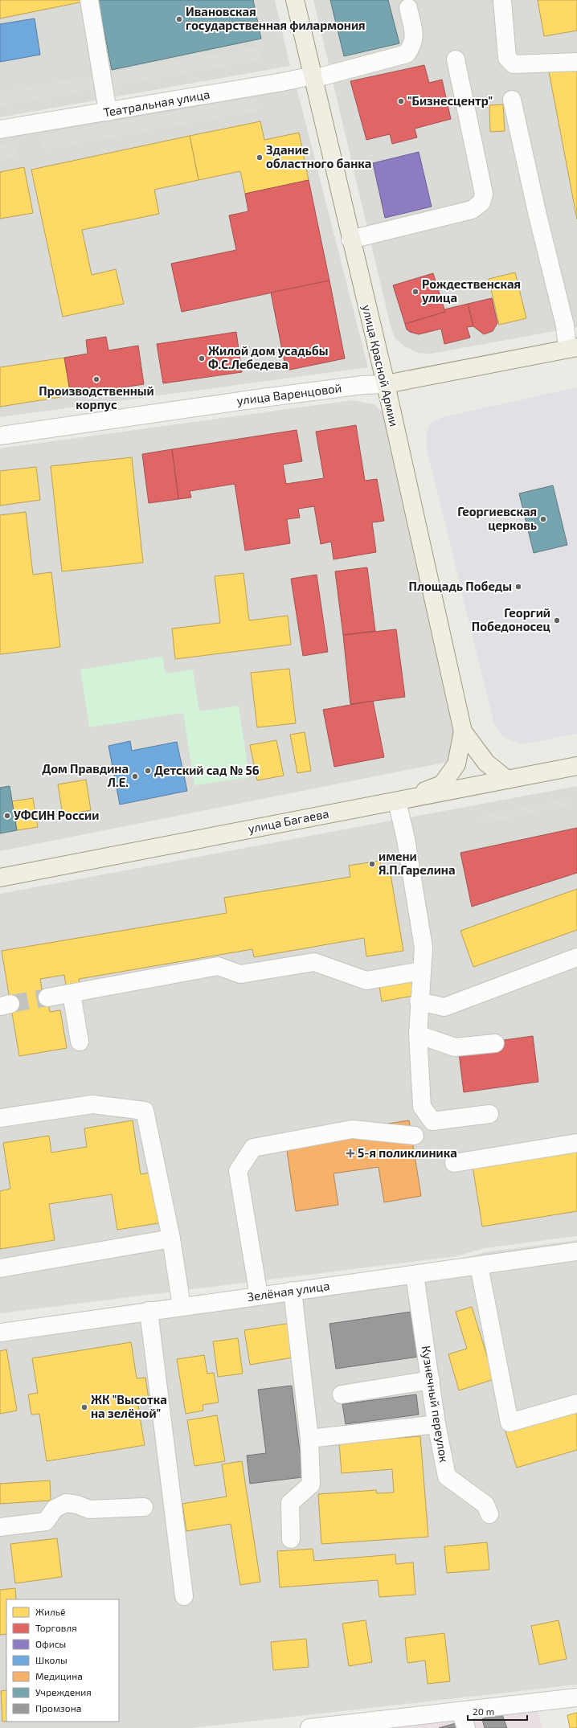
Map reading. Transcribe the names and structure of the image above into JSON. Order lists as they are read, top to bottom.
{
  "streets": {
    "main road": ["улица Красной Армии", "улица Варенцовой", "улица Багаева"],
    "street": ["Театральная улица", "Зелёная улица", "Кузнечный переулок"]
  },
  "crossings": [
    ["Театральная улица", "улица Красной Армии"],
    ["улица Красной Армии", "улица Варенцовой"],
    ["улица Красной Армии", "улица Багаева"],
    ["Зелёная улица", "Кузнечный переулок"]
  ],
  "places": {
    "other": [
      "Ивановская государственная филармония",
      "\"Бизнесцентр\"",
      "Здание областного банка",
      "Рождественская улица",
      "Жилой дом усадьбы Ф.С.Лебедева",
      "Производственный корпус",
      "Георгиевская церковь",
      "Площадь Победы",
      "Георгий Победоносец",
      "Детский сад № 56",
      "Дом Правдина Л.Е.",
      "УФСИН России",
      "имени Я.П.Гарелина",
      "ЖК \"Высотка на зелёной\""
    ],
    "health": ["5-я поликлиника"]
  },
  "legend": [
    "Жильё",
    "Торговля",
    "Офисы",
    "Школы",
    "Медицина",
    "Учреждения",
    "Промзона"
  ],
  "scale_bar": "20 m"
}
